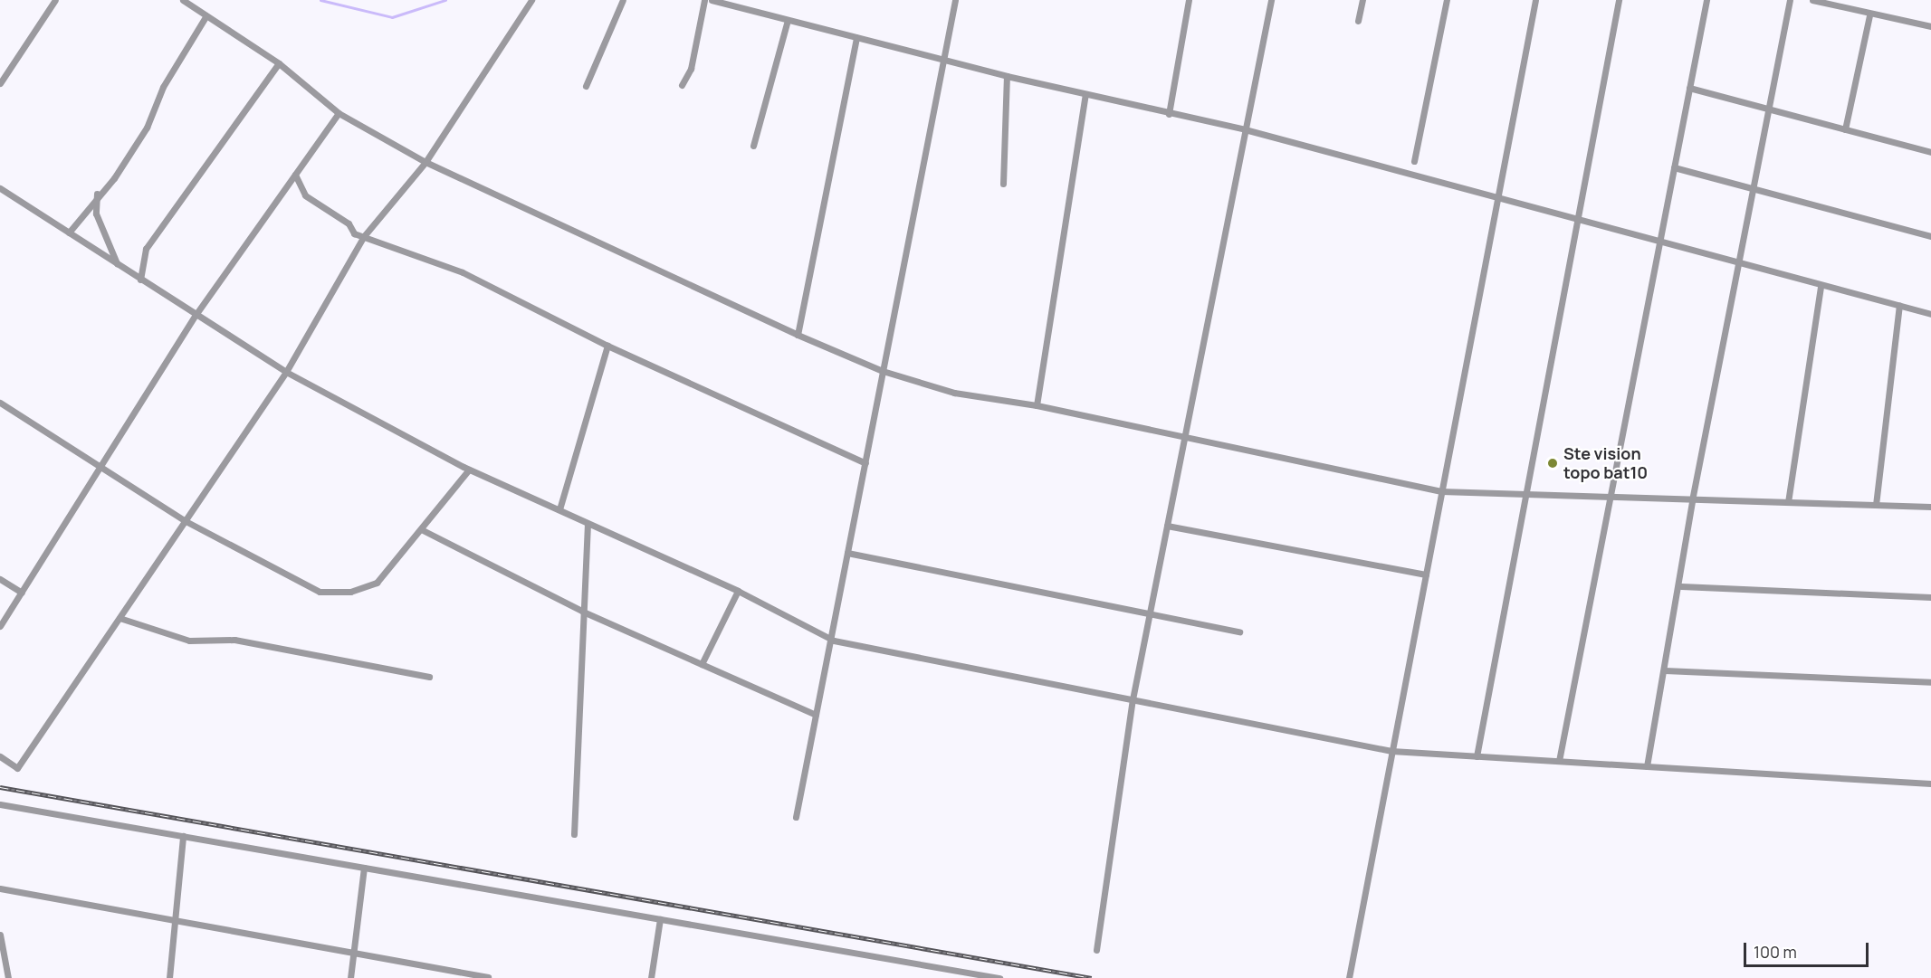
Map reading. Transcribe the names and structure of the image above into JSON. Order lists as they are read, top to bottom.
{
  "places": ["Ste vision topo bat10"],
  "scale_bar": "100 m"
}
